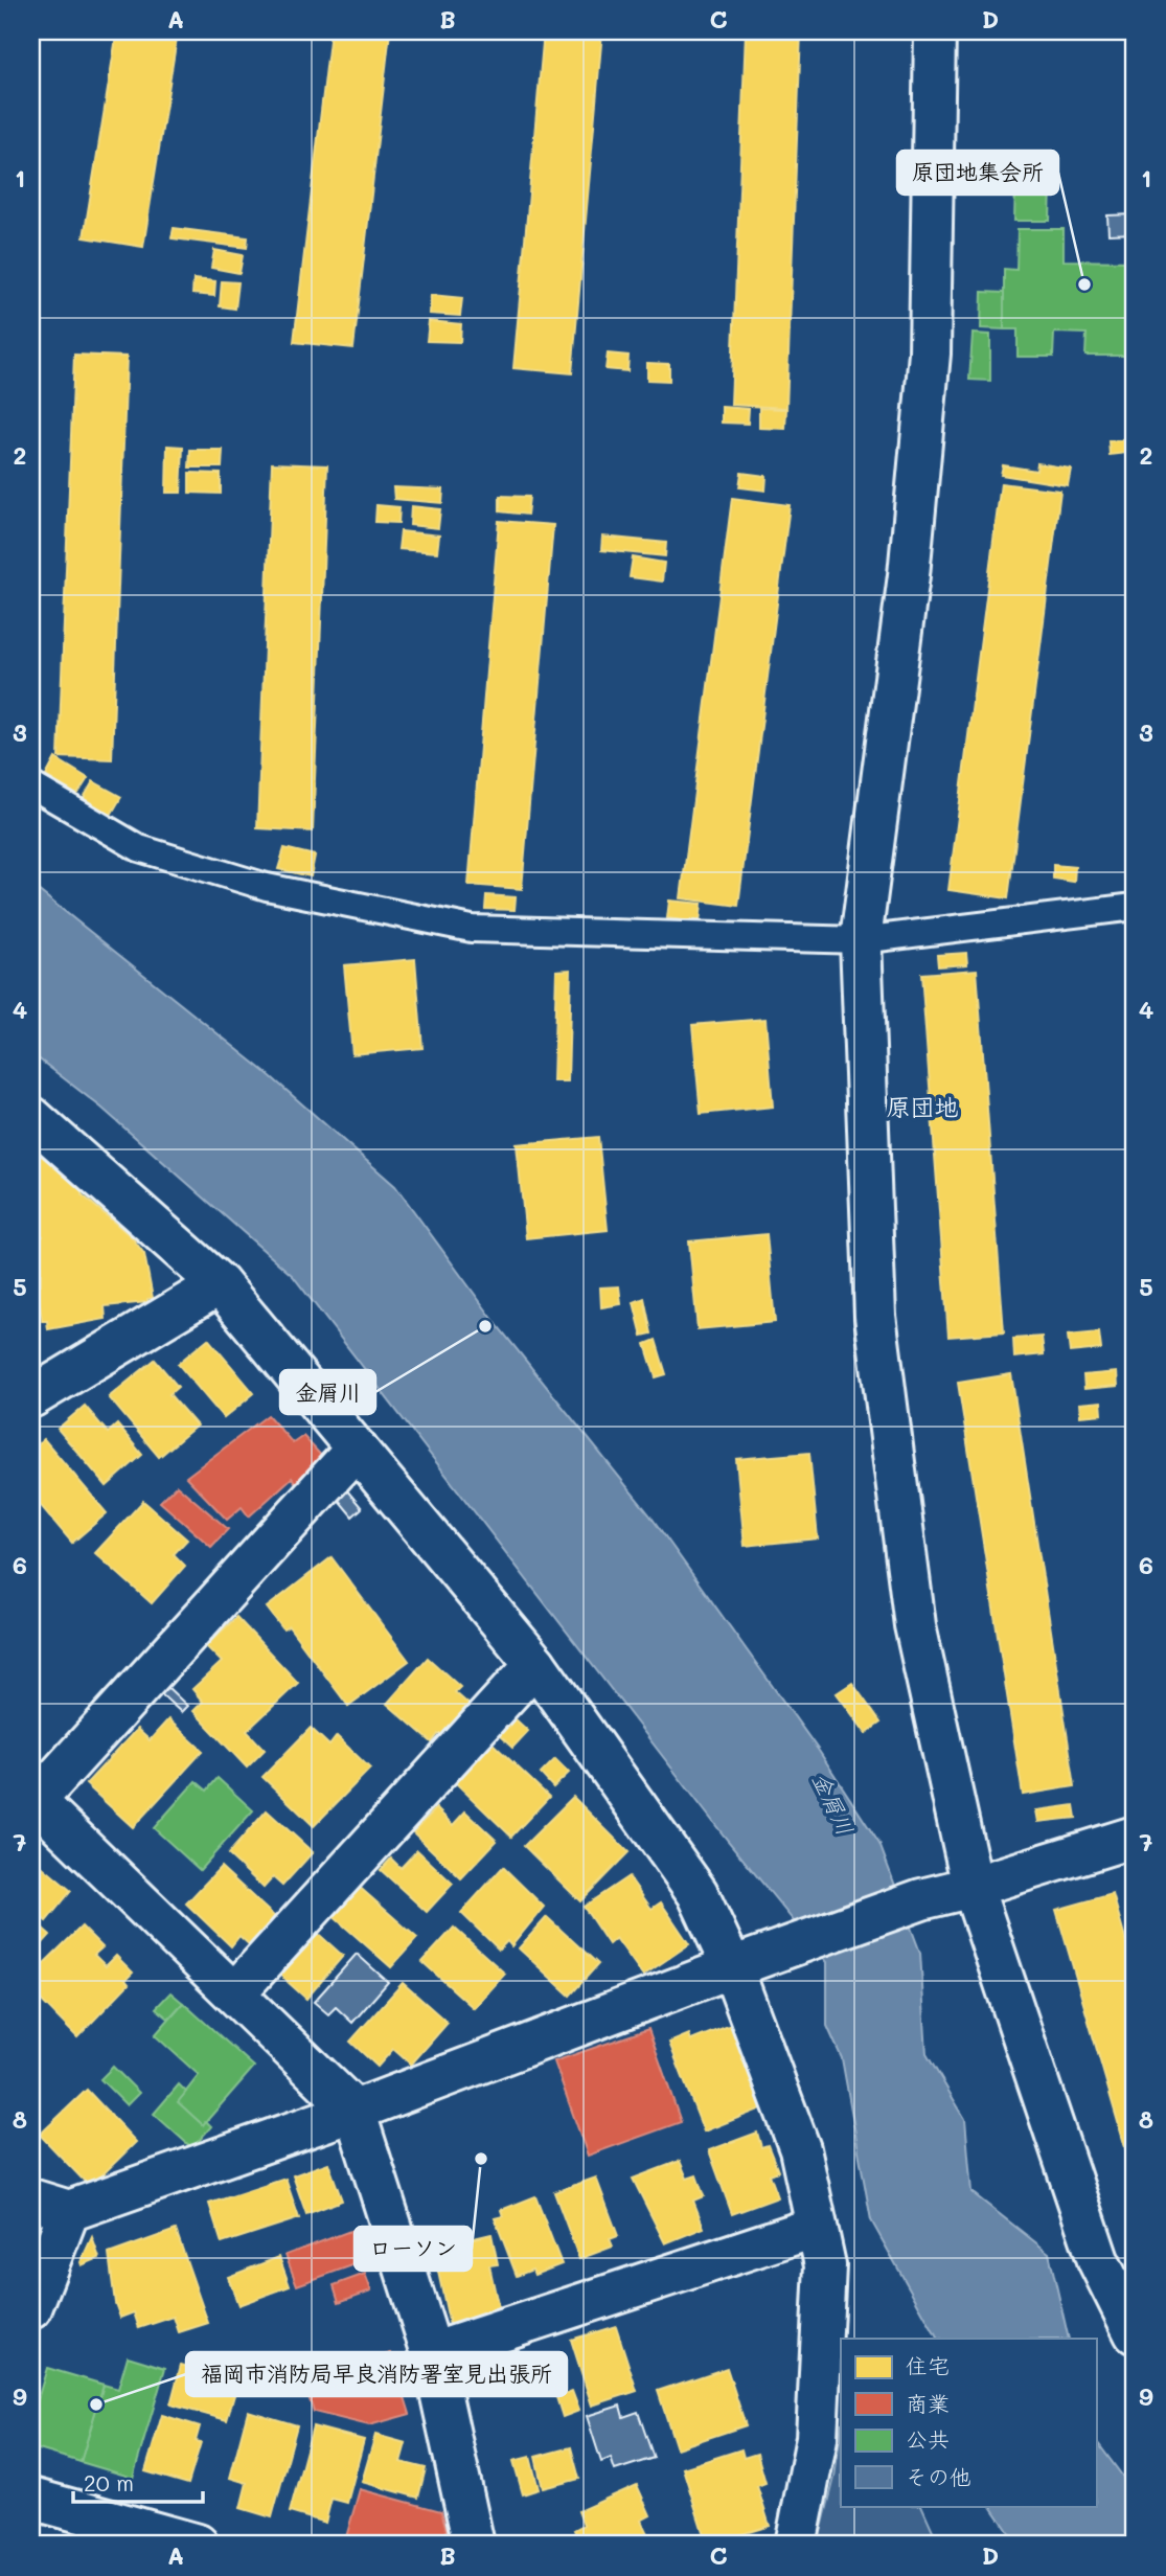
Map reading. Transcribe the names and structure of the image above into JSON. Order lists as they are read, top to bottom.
{
  "districts": ["原団地"],
  "water": ["金屑川"],
  "places": [
    "原団地集会所",
    "金屑川",
    "ローソン",
    "福岡市消防局早良消防署室見出張所"
  ],
  "legend": [
    "住宅",
    "商業",
    "公共",
    "その他"
  ],
  "scale_bar": "20 m",
  "grid": {
    "columns": [
      "A",
      "B",
      "C",
      "D"
    ],
    "rows": [
      "1",
      "2",
      "3",
      "4",
      "5",
      "6",
      "7",
      "8",
      "9"
    ]
  }
}
